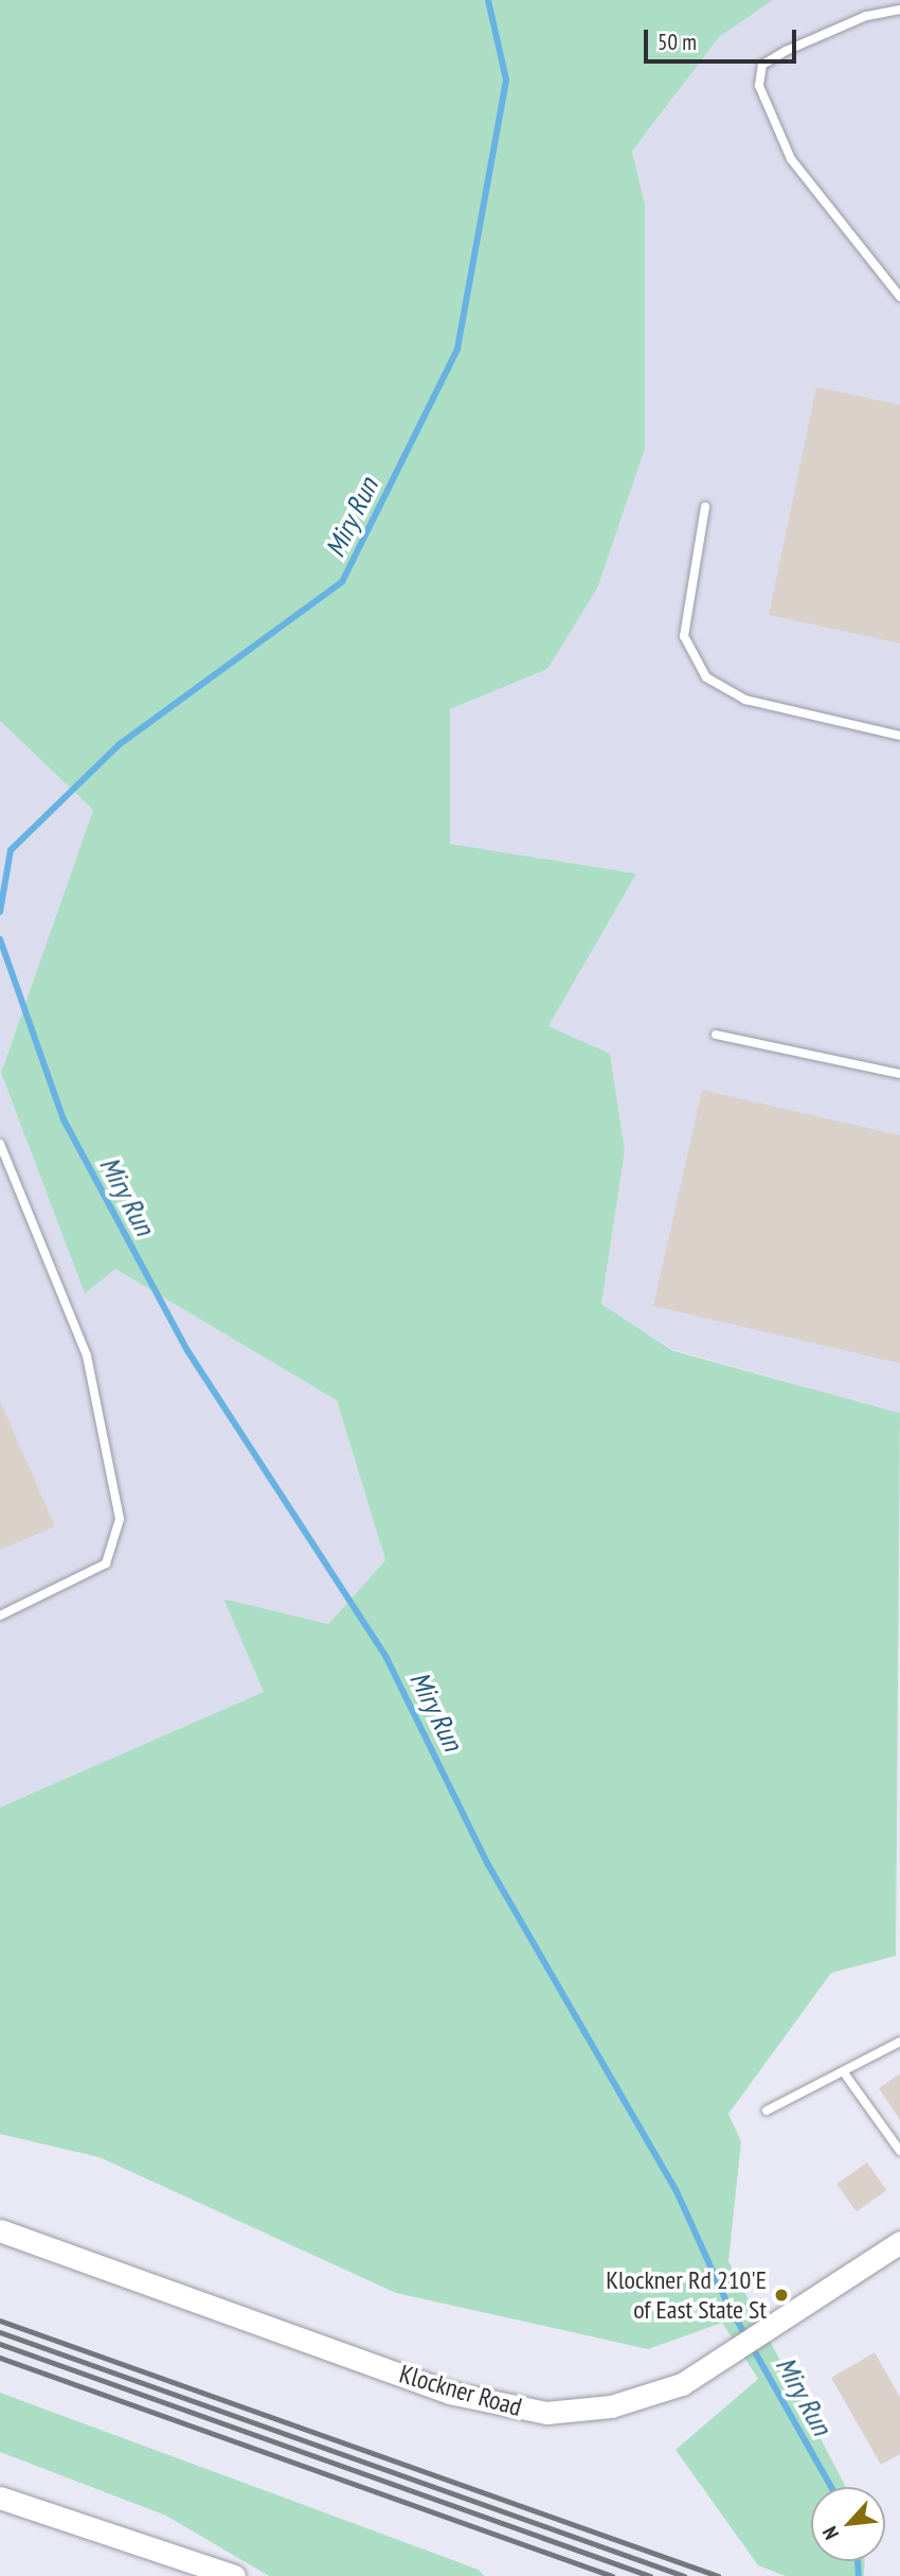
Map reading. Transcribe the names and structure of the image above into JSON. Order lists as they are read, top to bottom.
{
  "streets": {
    "main road": ["Klockner Road"]
  },
  "water": ["Miry Run"],
  "places": ["Klockner Rd 210'E of East State St"],
  "scale_bar": "50 m",
  "north": "bottom left"
}
